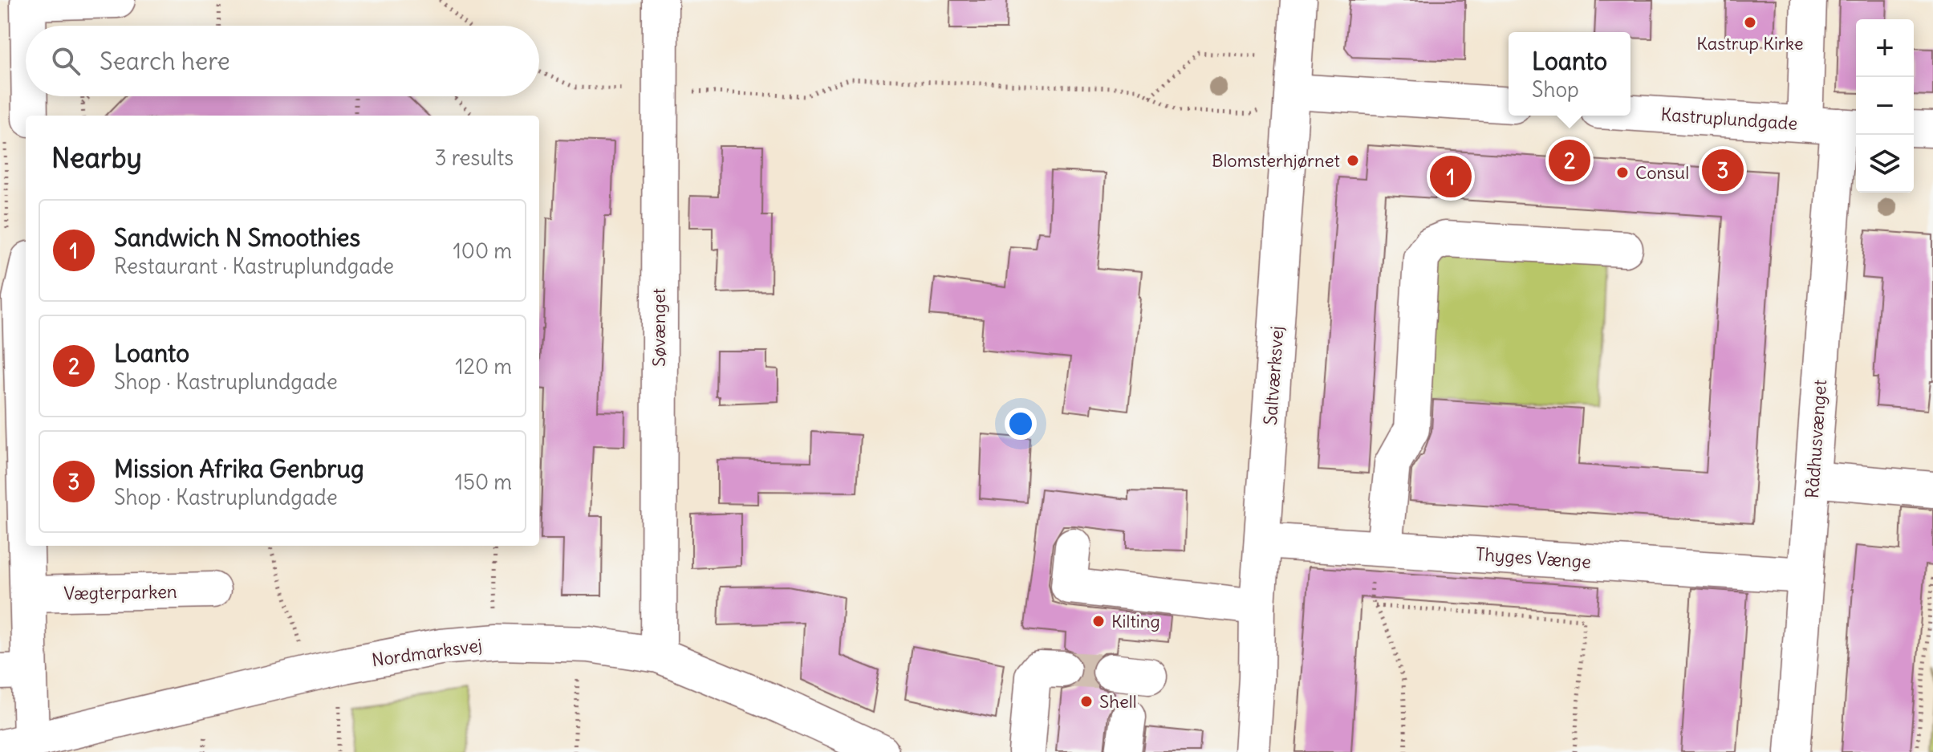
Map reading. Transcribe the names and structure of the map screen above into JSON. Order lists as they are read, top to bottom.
{
  "streets": {
    "street": [
      "Kastruplundgade",
      "Søvænget",
      "Saltværksvej",
      "Rådhusvænget",
      "Thyges Vænge",
      "Vægterparken",
      "Nordmarksvej"
    ]
  },
  "crossings": [
    ["Kastruplundgade", "Rådhusvænget"],
    ["Søvænget", "Nordmarksvej"],
    ["Saltværksvej", "Thyges Vænge"],
    ["Rådhusvænget", "Thyges Vænge"]
  ],
  "places": [
    "Kastrup Kirke",
    "Blomsterhjørnet",
    "Consul",
    "Kilting",
    "Shell"
  ],
  "page": {
    "map_buttons": ["+", "−"],
    "search": "Search here",
    "popup": ["Loanto", "Shop"],
    "heading": ["Nearby", "3 results"],
    "pins": ["2", "3", "1"],
    "list": [
      {
        "mark": "1",
        "name": "Sandwich N Smoothies",
        "note": "Restaurant · Kastruplundgade",
        "value": "100 m"
      },
      {
        "mark": "2",
        "name": "Loanto",
        "note": "Shop · Kastruplundgade",
        "value": "120 m"
      },
      {
        "mark": "3",
        "name": "Mission Afrika Genbrug",
        "note": "Shop · Kastruplundgade",
        "value": "150 m"
      }
    ]
  }
}
